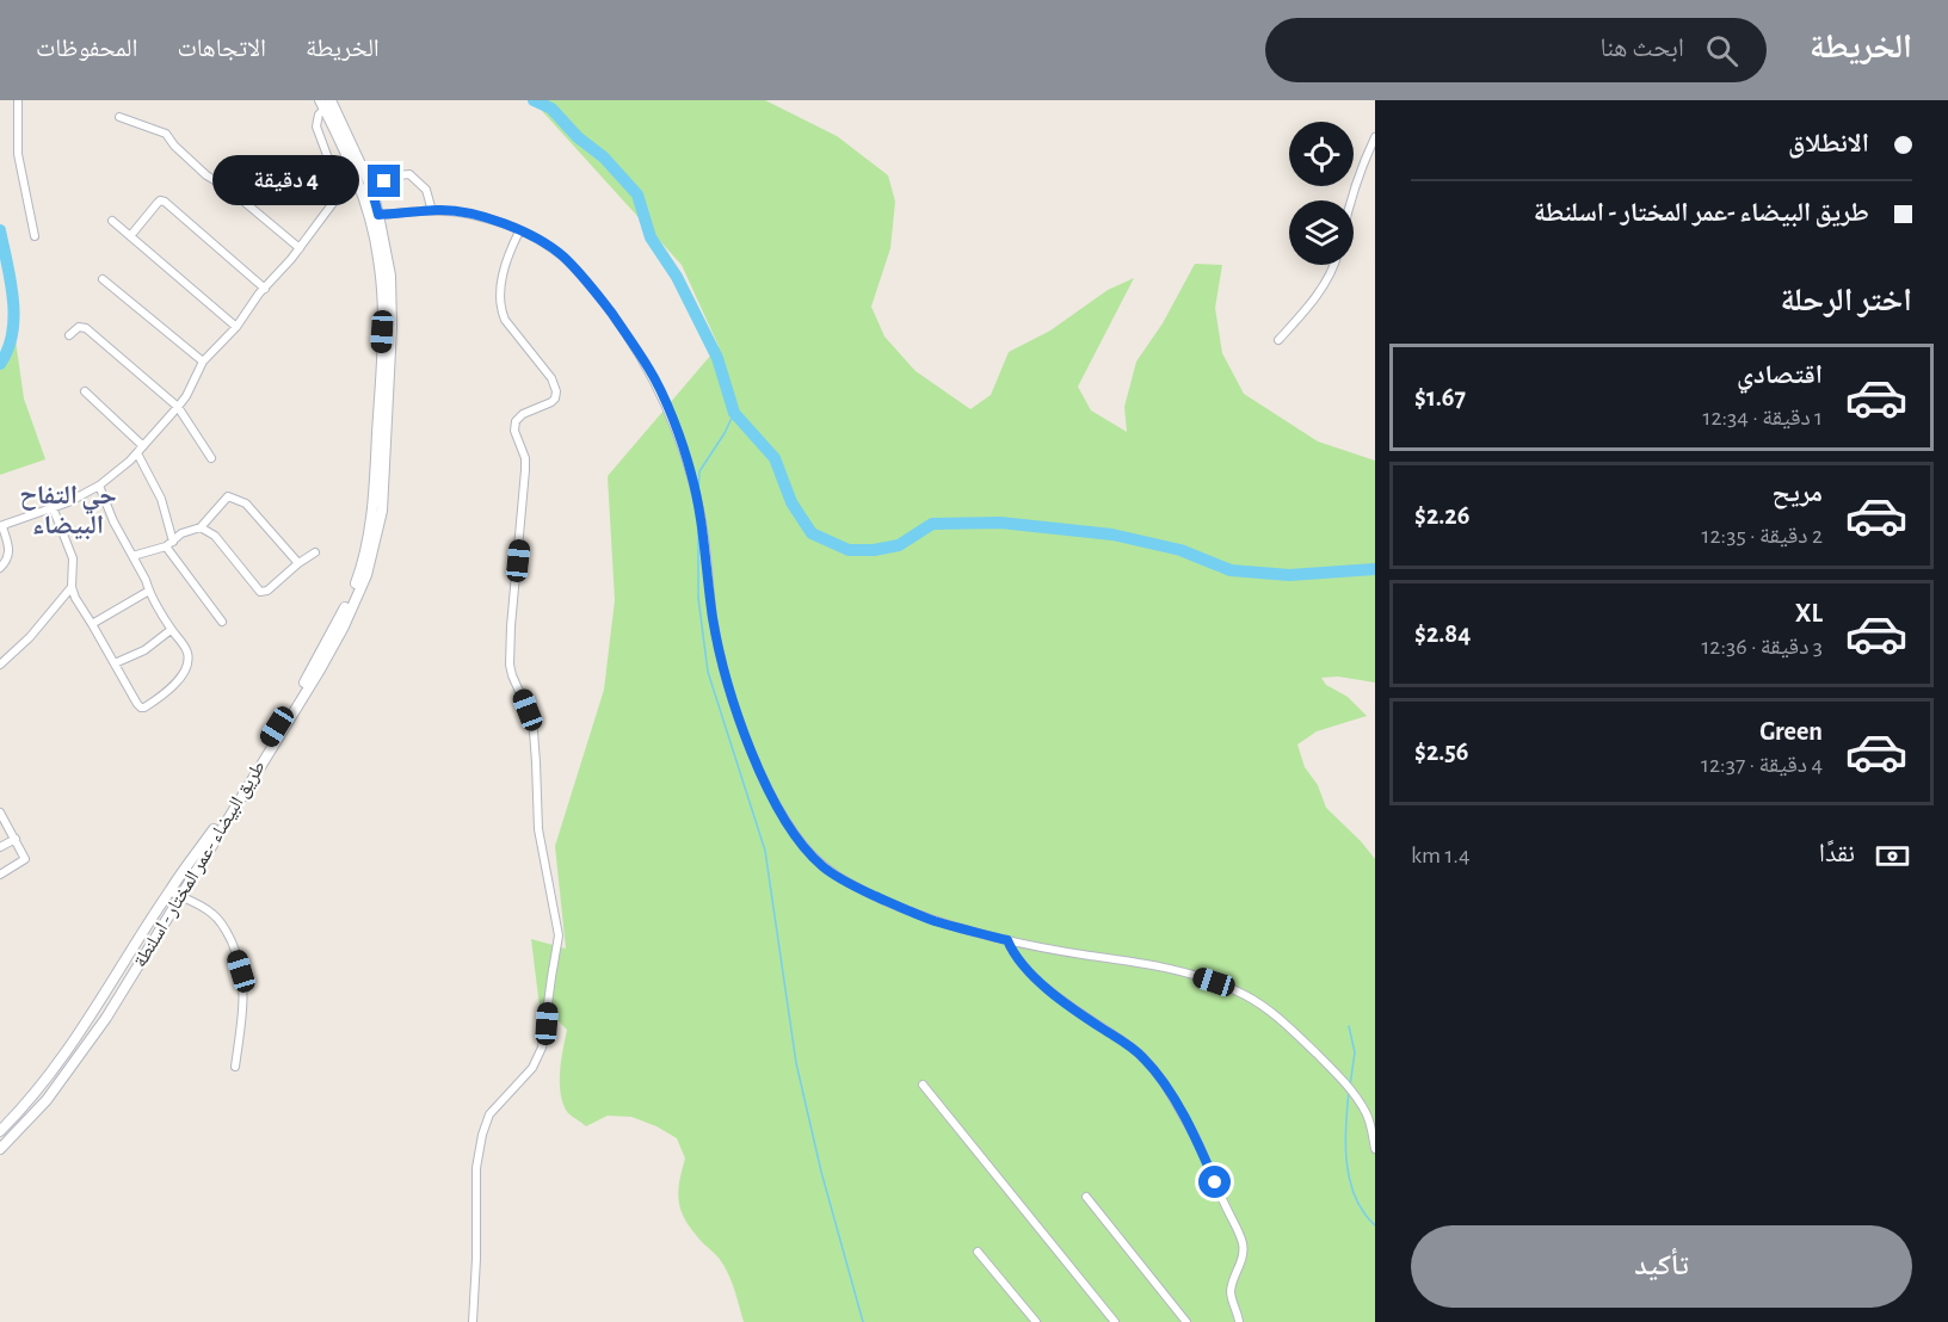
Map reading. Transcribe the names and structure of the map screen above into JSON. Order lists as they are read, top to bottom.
{
  "streets": {
    "main road": ["طريق البيضاء -عمر المختار - اسلنطة"]
  },
  "districts": ["حي التفاح البيضاء"],
  "page": {
    "header": "الخريطة",
    "search": "ابحث هنا",
    "nav": ["الخريطة", "الاتجاهات", "المحفوظات"],
    "banner": ["الانطلاق", "طريق البيضاء -عمر المختار - اسلنطة"],
    "bubble": "4 دقيقة",
    "heading": "اختر الرحلة",
    "list": [
      {
        "name": "اقتصادي",
        "note": "1 دقيقة · 12:34",
        "value": "$1.67"
      },
      {
        "name": "مريح",
        "note": "2 دقيقة · 12:35",
        "value": "$2.26"
      },
      {
        "name": "XL",
        "note": "3 دقيقة · 12:36",
        "value": "$2.84"
      },
      {
        "name": "Green",
        "note": "4 دقيقة · 12:37",
        "value": "$2.56"
      }
    ],
    "pay": ["نقدًا", "1.4 km"],
    "buttons": "تأكيد"
  }
}
